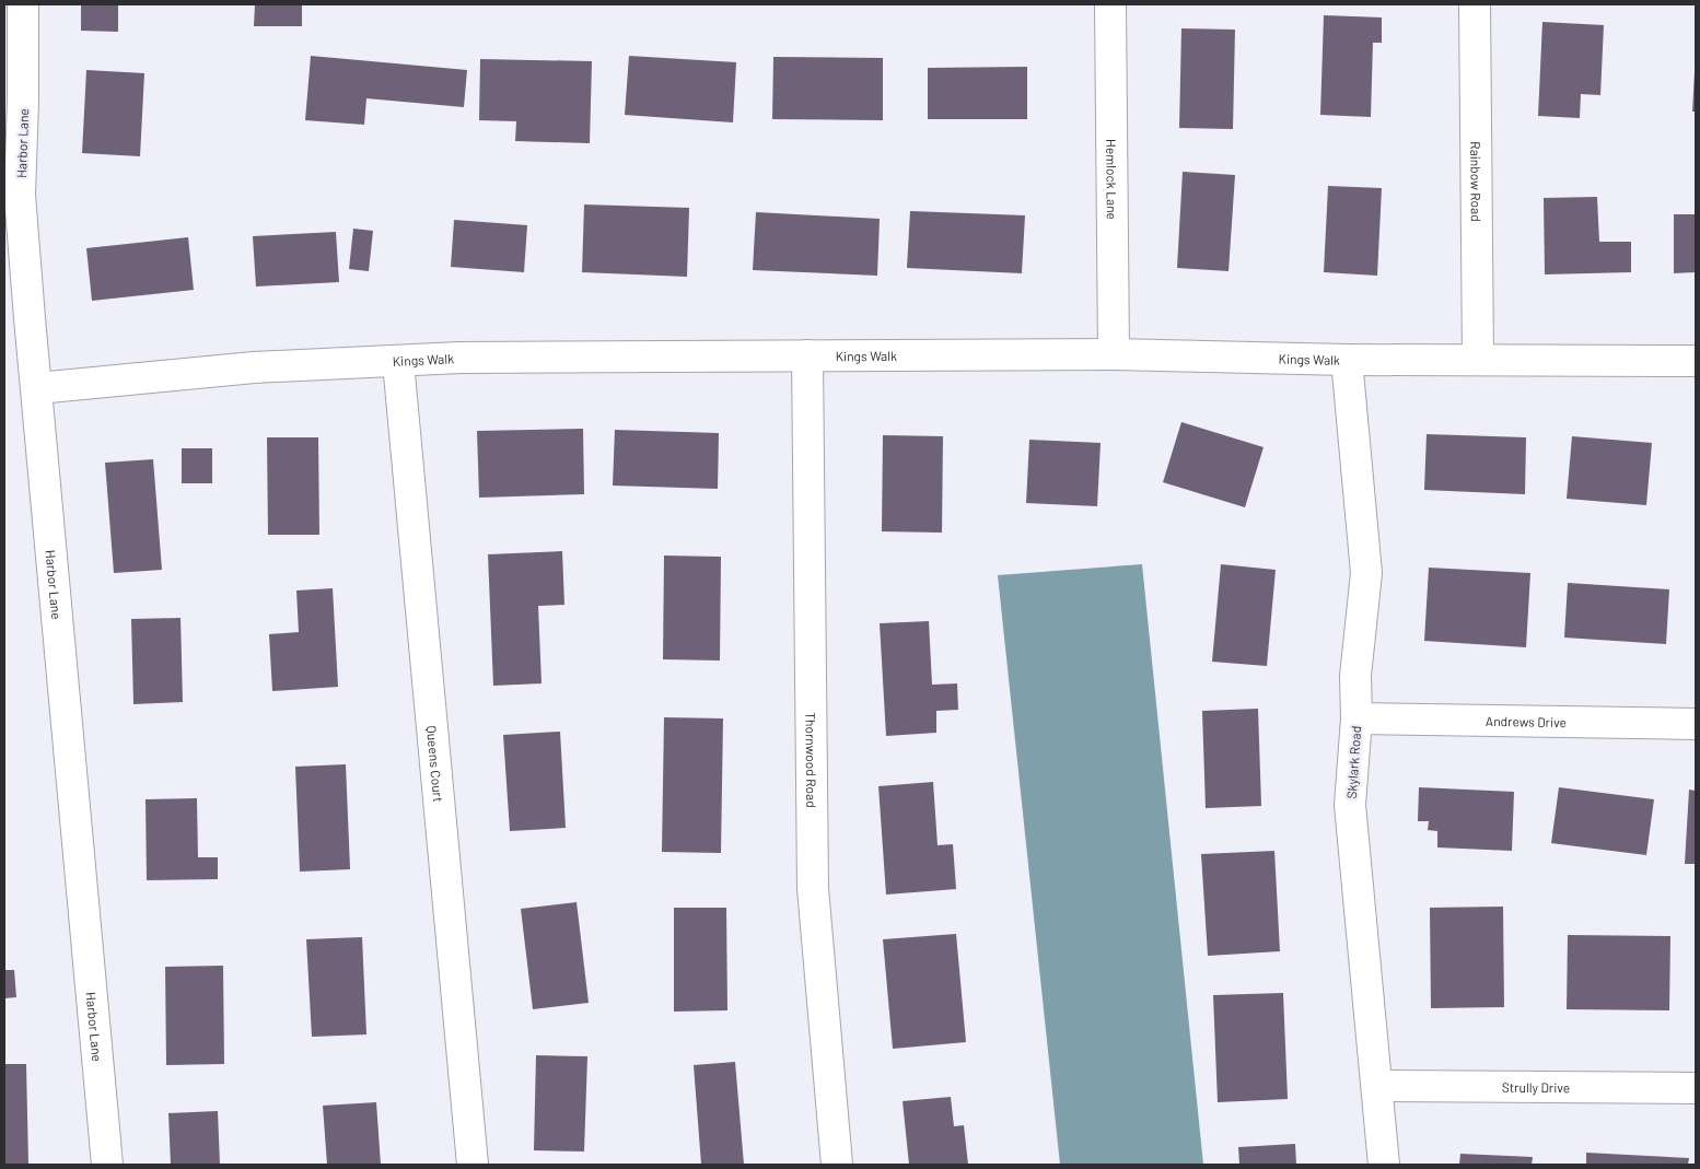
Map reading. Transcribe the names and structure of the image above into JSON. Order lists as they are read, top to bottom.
{
  "streets": {
    "street": [
      "Harbor Lane",
      "Hemlock Lane",
      "Rainbow Road",
      "Kings Walk",
      "Andrews Drive",
      "Thornwood Road",
      "Skylark Road",
      "Queens Court",
      "Strully Drive"
    ]
  },
  "crossings": [
    ["Harbor Lane", "Kings Walk"],
    ["Hemlock Lane", "Kings Walk"],
    ["Rainbow Road", "Kings Walk"],
    ["Kings Walk", "Thornwood Road"],
    ["Kings Walk", "Skylark Road"],
    ["Kings Walk", "Queens Court"],
    ["Andrews Drive", "Skylark Road"],
    ["Skylark Road", "Strully Drive"]
  ]
}
